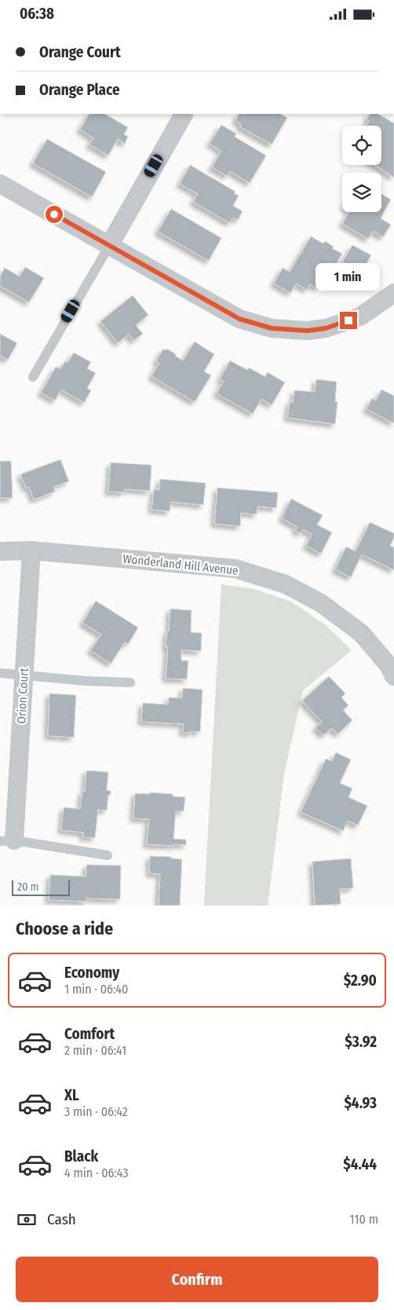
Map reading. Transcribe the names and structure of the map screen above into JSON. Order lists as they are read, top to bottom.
{
  "streets": {
    "street": ["Wonderland Hill Avenue", "Orion Court"]
  },
  "crossings": [
    ["Wonderland Hill Avenue", "Orion Court"]
  ],
  "scale_bar": "20 m",
  "page": {
    "status": "06:38",
    "banner": ["Orange Court", "Orange Place"],
    "bubble": "1 min",
    "scale": "20 m",
    "heading": "Choose a ride",
    "list": [
      {
        "name": "Economy",
        "note": "1 min · 06:40",
        "value": "$2.90"
      },
      {
        "name": "Comfort",
        "note": "2 min · 06:41",
        "value": "$3.92"
      },
      {
        "name": "XL",
        "note": "3 min · 06:42",
        "value": "$4.93"
      },
      {
        "name": "Black",
        "note": "4 min · 06:43",
        "value": "$4.44"
      }
    ],
    "pay": ["Cash", "110 m"],
    "buttons": "Confirm"
  }
}
